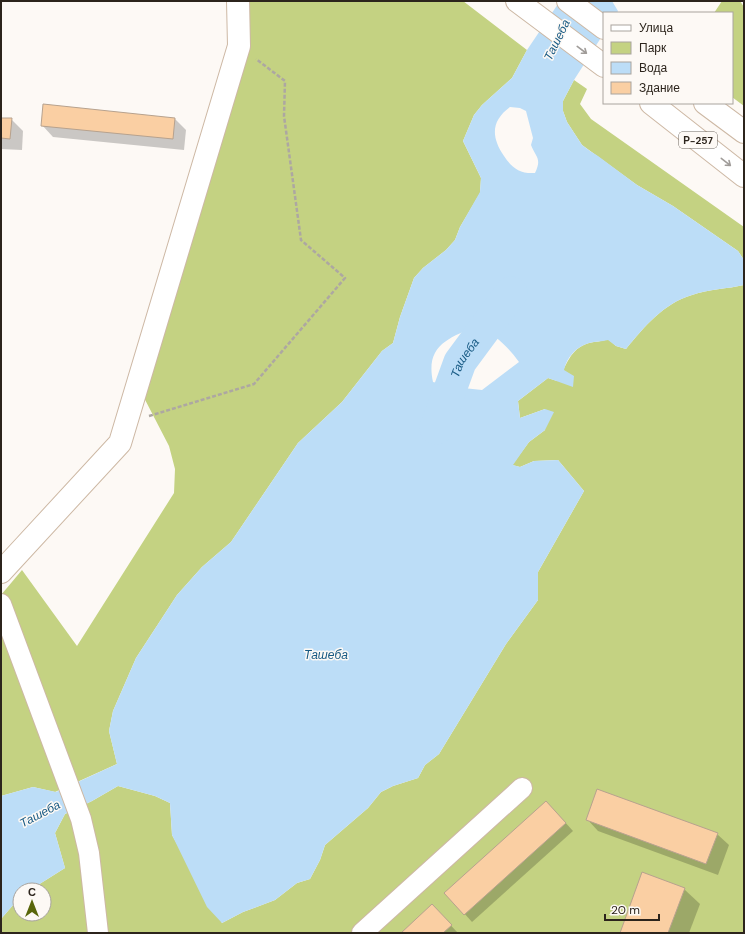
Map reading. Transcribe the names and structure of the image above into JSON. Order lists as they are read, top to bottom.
{
  "streets": {
    "main road": ["Р-257"]
  },
  "water": ["Ташеба"],
  "legend": [
    "Улица",
    "Парк",
    "Вода",
    "Здание"
  ],
  "scale_bar": "20 m",
  "north": "top"
}
